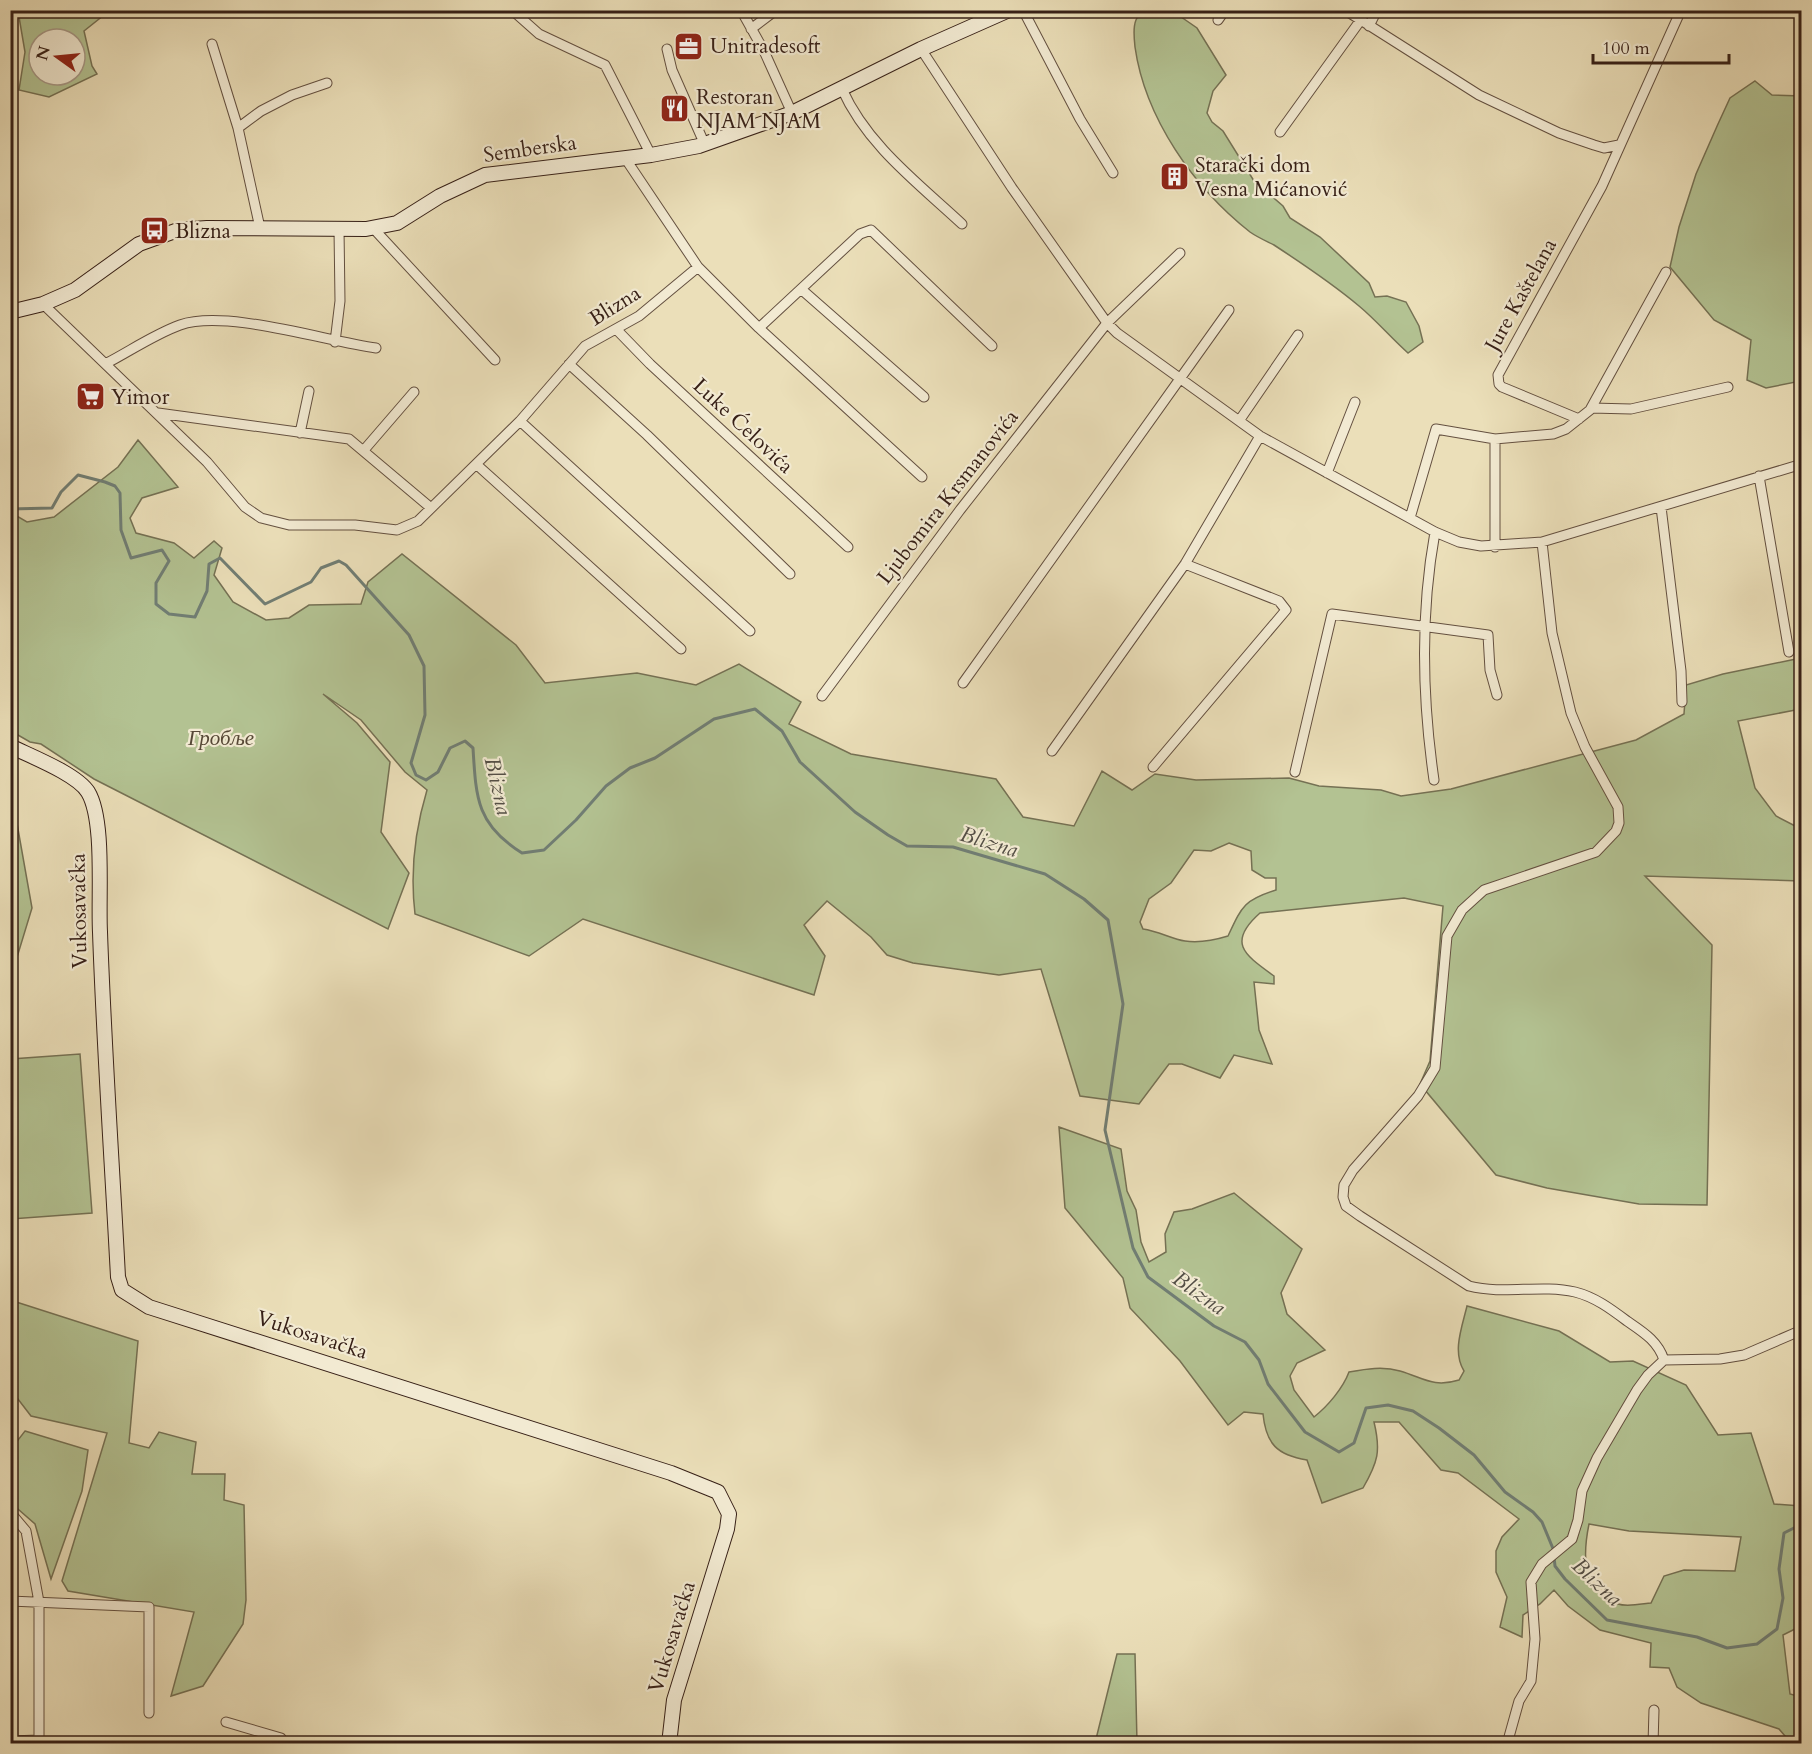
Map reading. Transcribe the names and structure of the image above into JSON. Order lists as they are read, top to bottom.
{
  "streets": {
    "street": [
      "Semberska",
      "Jure Kaštelana",
      "Blizna",
      "Luke Ćelovića",
      "Ljubomira Krsmanovića",
      "Vukosavačka"
    ]
  },
  "crossings": [
    ["Semberska", "Blizna"],
    ["Blizna", "Luke Ćelovića"]
  ],
  "water": ["Blizna"],
  "parks": ["Гробље"],
  "places": {
    "office": ["Unitradesoft"],
    "restaurant": ["Restoran NJAM NJAM"],
    "building": ["Starački dom Vesna Mićanović"],
    "bus stop": ["Blizna"],
    "supermarket": ["Yimor"]
  },
  "scale_bar": "100 m",
  "north": "left"
}
